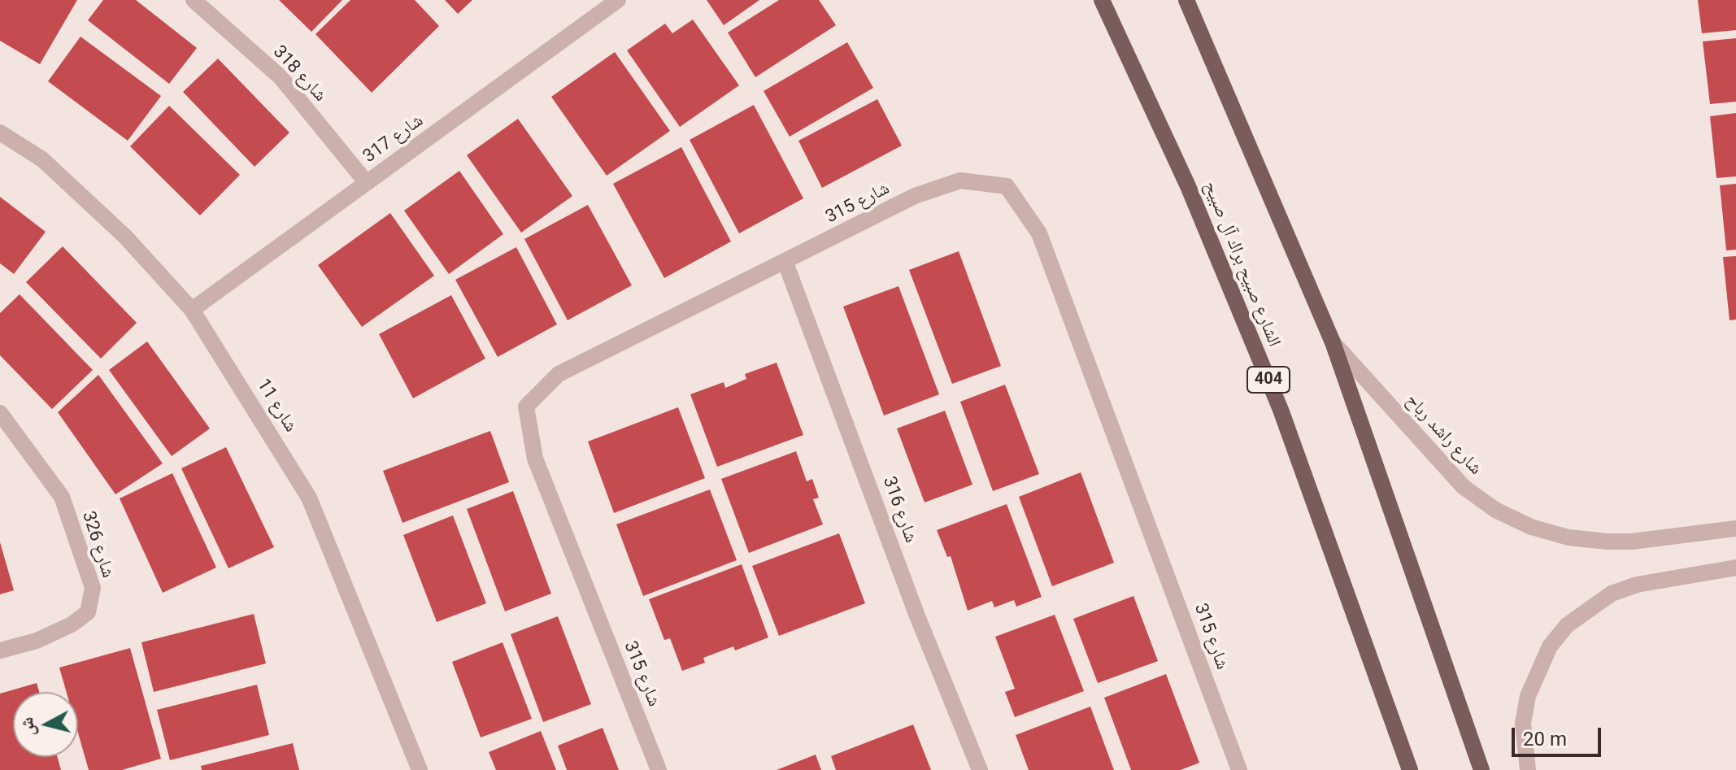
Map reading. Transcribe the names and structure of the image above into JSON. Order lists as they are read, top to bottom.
{
  "streets": {
    "main road": ["الشارع صبيح براك آل صبيح", "404"],
    "street": [
      "شارع 318",
      "شارع 317",
      "شارع 315",
      "شارع 11",
      "شارع راشد رباح",
      "شارع 316",
      "شارع 326"
    ]
  },
  "crossings": [
    ["شارع 318", "شارع 317"],
    ["شارع 317", "شارع 11"],
    ["شارع 315", "شارع 316"]
  ],
  "scale_bar": "20 m",
  "north": "left"
}
